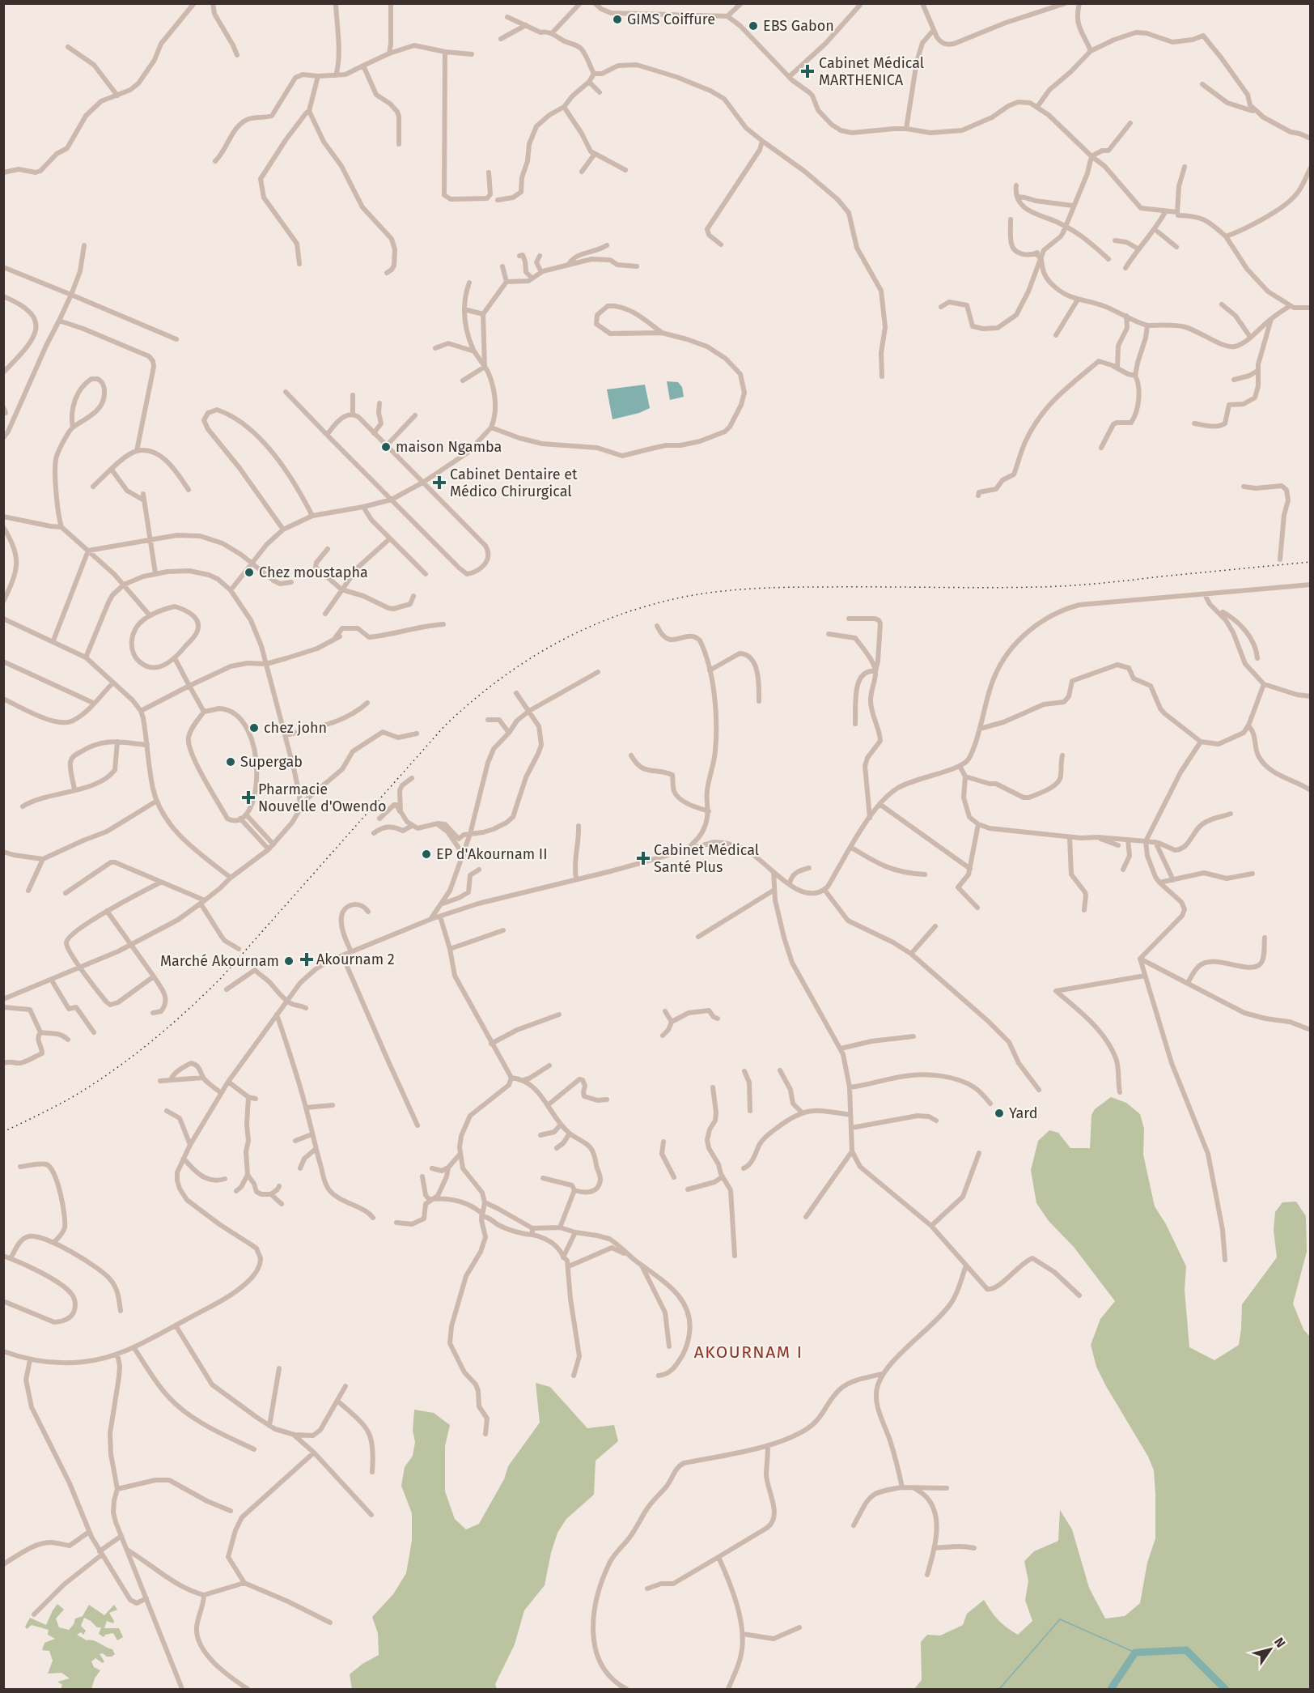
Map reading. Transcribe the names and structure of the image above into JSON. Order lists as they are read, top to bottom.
{
  "districts": ["AKOURNAM I"],
  "places": {
    "other": [
      "GIMS Coiffure",
      "EBS Gabon",
      "maison Ngamba",
      "Chez moustapha",
      "chez john",
      "Supergab",
      "EP d'Akournam II",
      "Marché Akournam",
      "Yard"
    ],
    "health": [
      "Cabinet Médical MARTHENICA",
      "Cabinet Dentaire et Médico Chirurgical",
      "Pharmacie Nouvelle d'Owendo",
      "Cabinet Médical Santé Plus",
      "Akournam 2"
    ]
  },
  "north": "top right"
}
